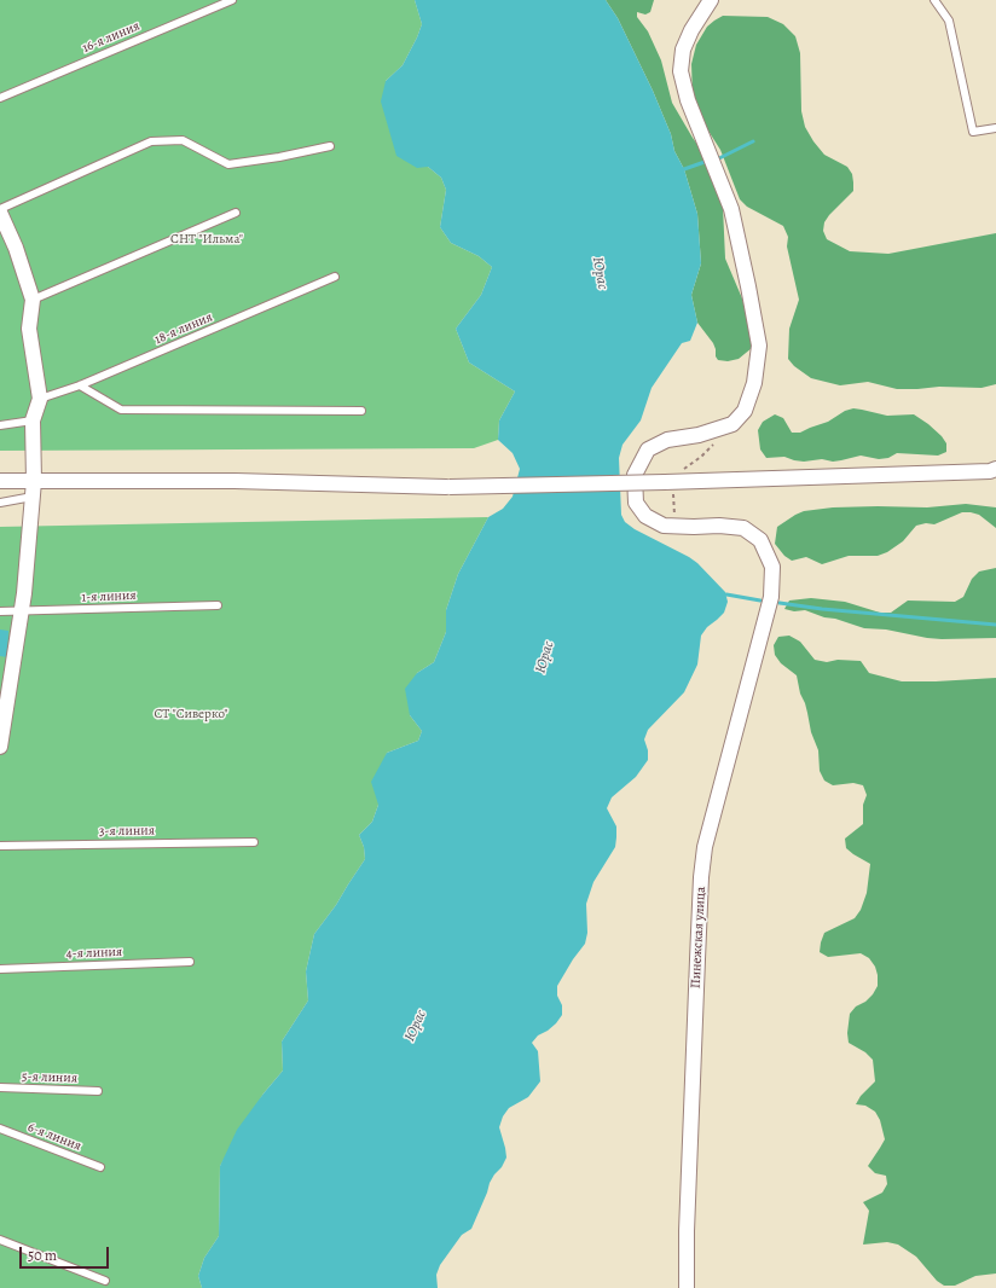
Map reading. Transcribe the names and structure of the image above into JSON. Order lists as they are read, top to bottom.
{
  "streets": {
    "street": ["Пинежская улица"],
    "lane": [
      "16-я линия",
      "18-я линия",
      "1-я линия",
      "3-я линия",
      "4-я линия",
      "5-я линия",
      "6-я линия"
    ]
  },
  "water": ["Юрас"],
  "parks": ["СНТ \"Ильма\"", "СТ \"Сиверко\""],
  "scale_bar": "50 m"
}
